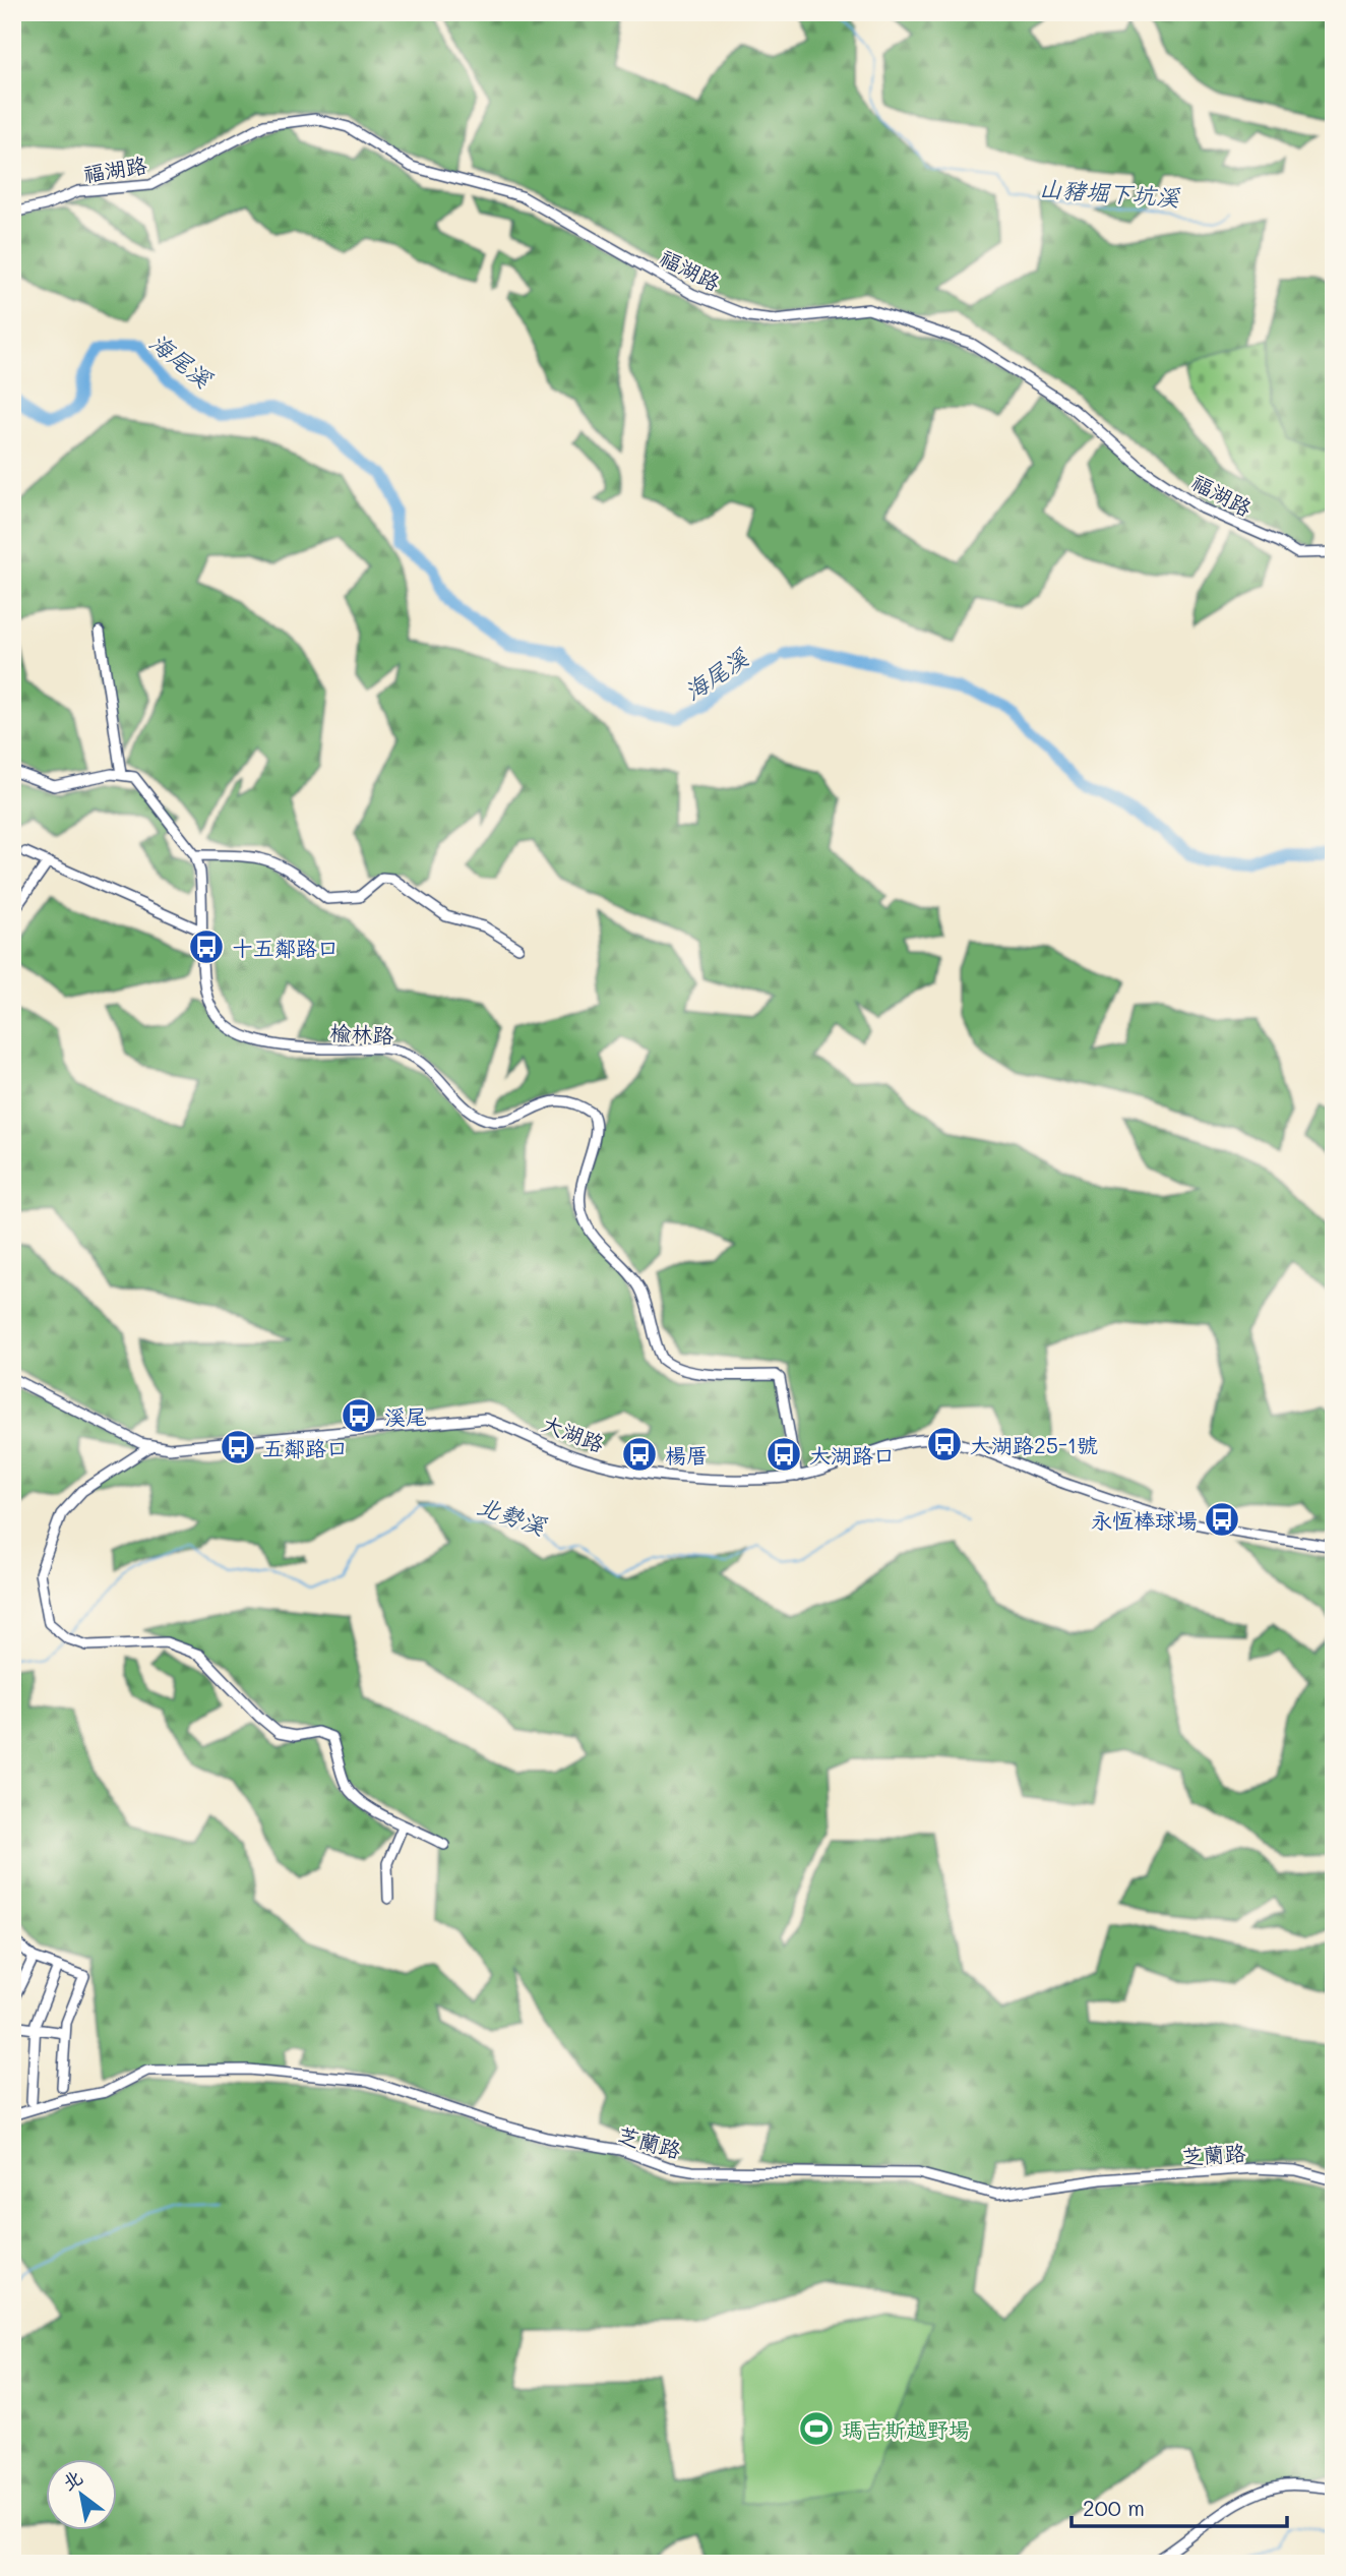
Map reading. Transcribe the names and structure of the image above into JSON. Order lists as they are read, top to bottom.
{
  "streets": {
    "street": [
      "福湖路",
      "榆林路",
      "大湖路",
      "芝蘭路"
    ]
  },
  "crossings": [
    ["榆林路", "大湖路"]
  ],
  "water": ["山豬堀下坑溪", "海尾溪", "北勢溪"],
  "places": {
    "bus stop": [
      "十五鄰路口",
      "溪尾",
      "大湖路25-1號",
      "五鄰路口",
      "楊厝",
      "大湖路口",
      "永恆棒球場"
    ],
    "sports": ["瑪吉斯越野場"]
  },
  "scale_bar": "200 m",
  "north": "top left"
}
